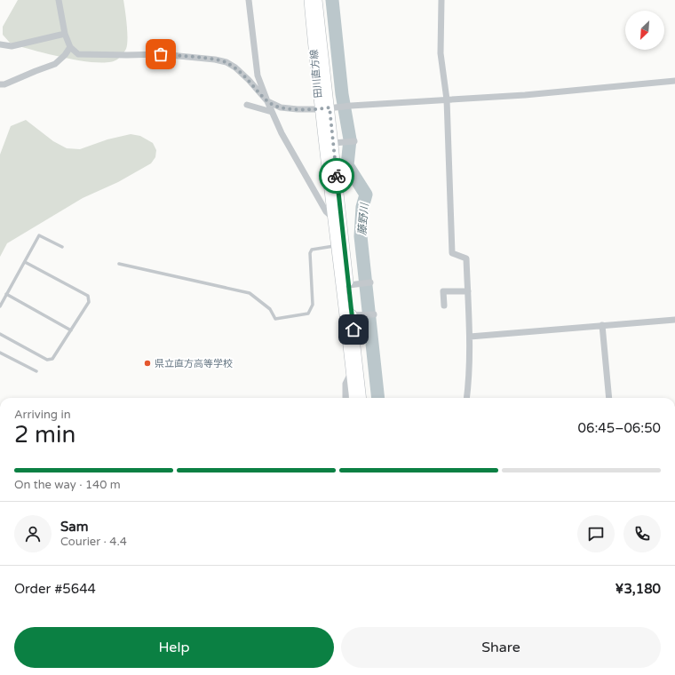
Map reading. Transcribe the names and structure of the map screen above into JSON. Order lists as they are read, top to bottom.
{
  "streets": {
    "main road": ["田川直方線"]
  },
  "water": ["藤野川"],
  "places": ["県立直方高等学校"],
  "north": "bottom left",
  "page": {
    "heading": ["2 min", "Arriving in", "06:45–06:50"],
    "panel": [
      "Sam",
      "Courier · 4.4",
      "Order #5644",
      "¥3,180"
    ],
    "bar": "On the way · 140 m",
    "buttons": ["Help", "Share"]
  }
}
